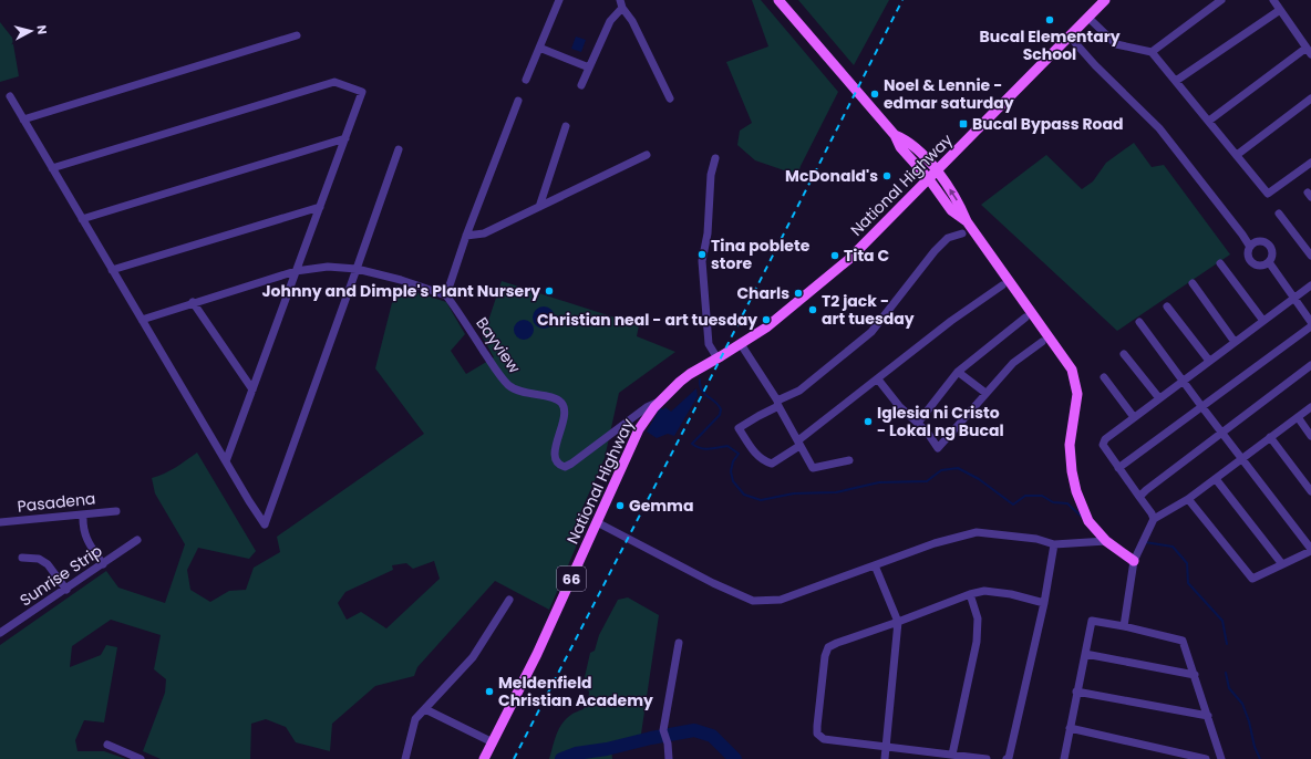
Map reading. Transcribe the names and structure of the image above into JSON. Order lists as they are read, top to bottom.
{
  "streets": {
    "main road": ["National Highway", "66"],
    "street": ["Bayview", "Pasadena", "Sunrise Strip"]
  },
  "crossings": [
    ["National Highway", "Bayview"]
  ],
  "places": {
    "other": [
      "Bucal Elementary School",
      "Noel & Lennie - edmar saturday",
      "McDonald's",
      "Tina poblete store",
      "Tita C",
      "Johnny and Dimple's Plant Nursery",
      "Charls",
      "T2 jack - art tuesday",
      "Christian neal - art tuesday",
      "Iglesia ni Cristo - Lokal ng Bucal",
      "Gemma",
      "Meldenfield Christian Academy"
    ],
    "transit": ["Bucal Bypass Road"]
  },
  "north": "right"
}
